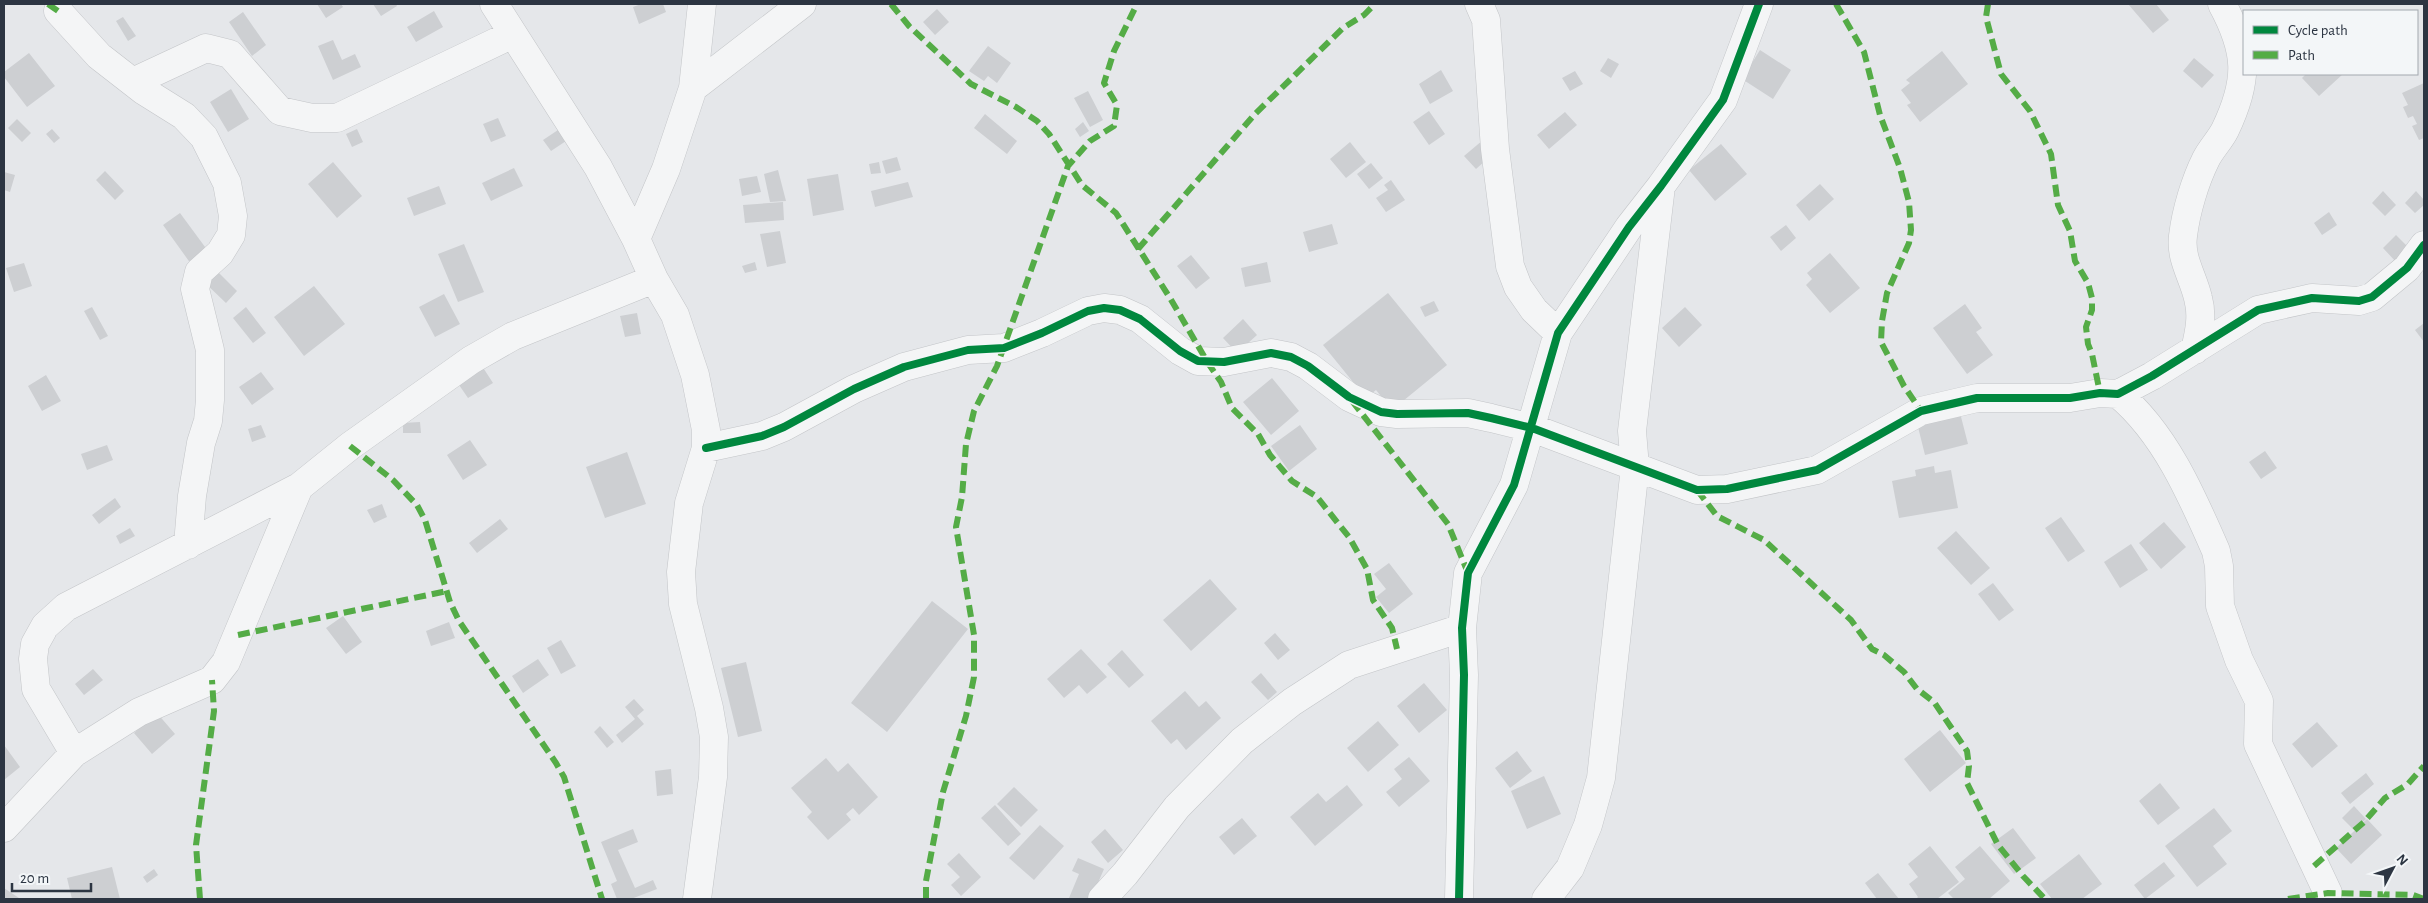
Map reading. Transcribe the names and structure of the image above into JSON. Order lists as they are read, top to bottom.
{
  "legend": ["Cycle path", "Path"],
  "scale_bar": "20 m",
  "north": "top right"
}
